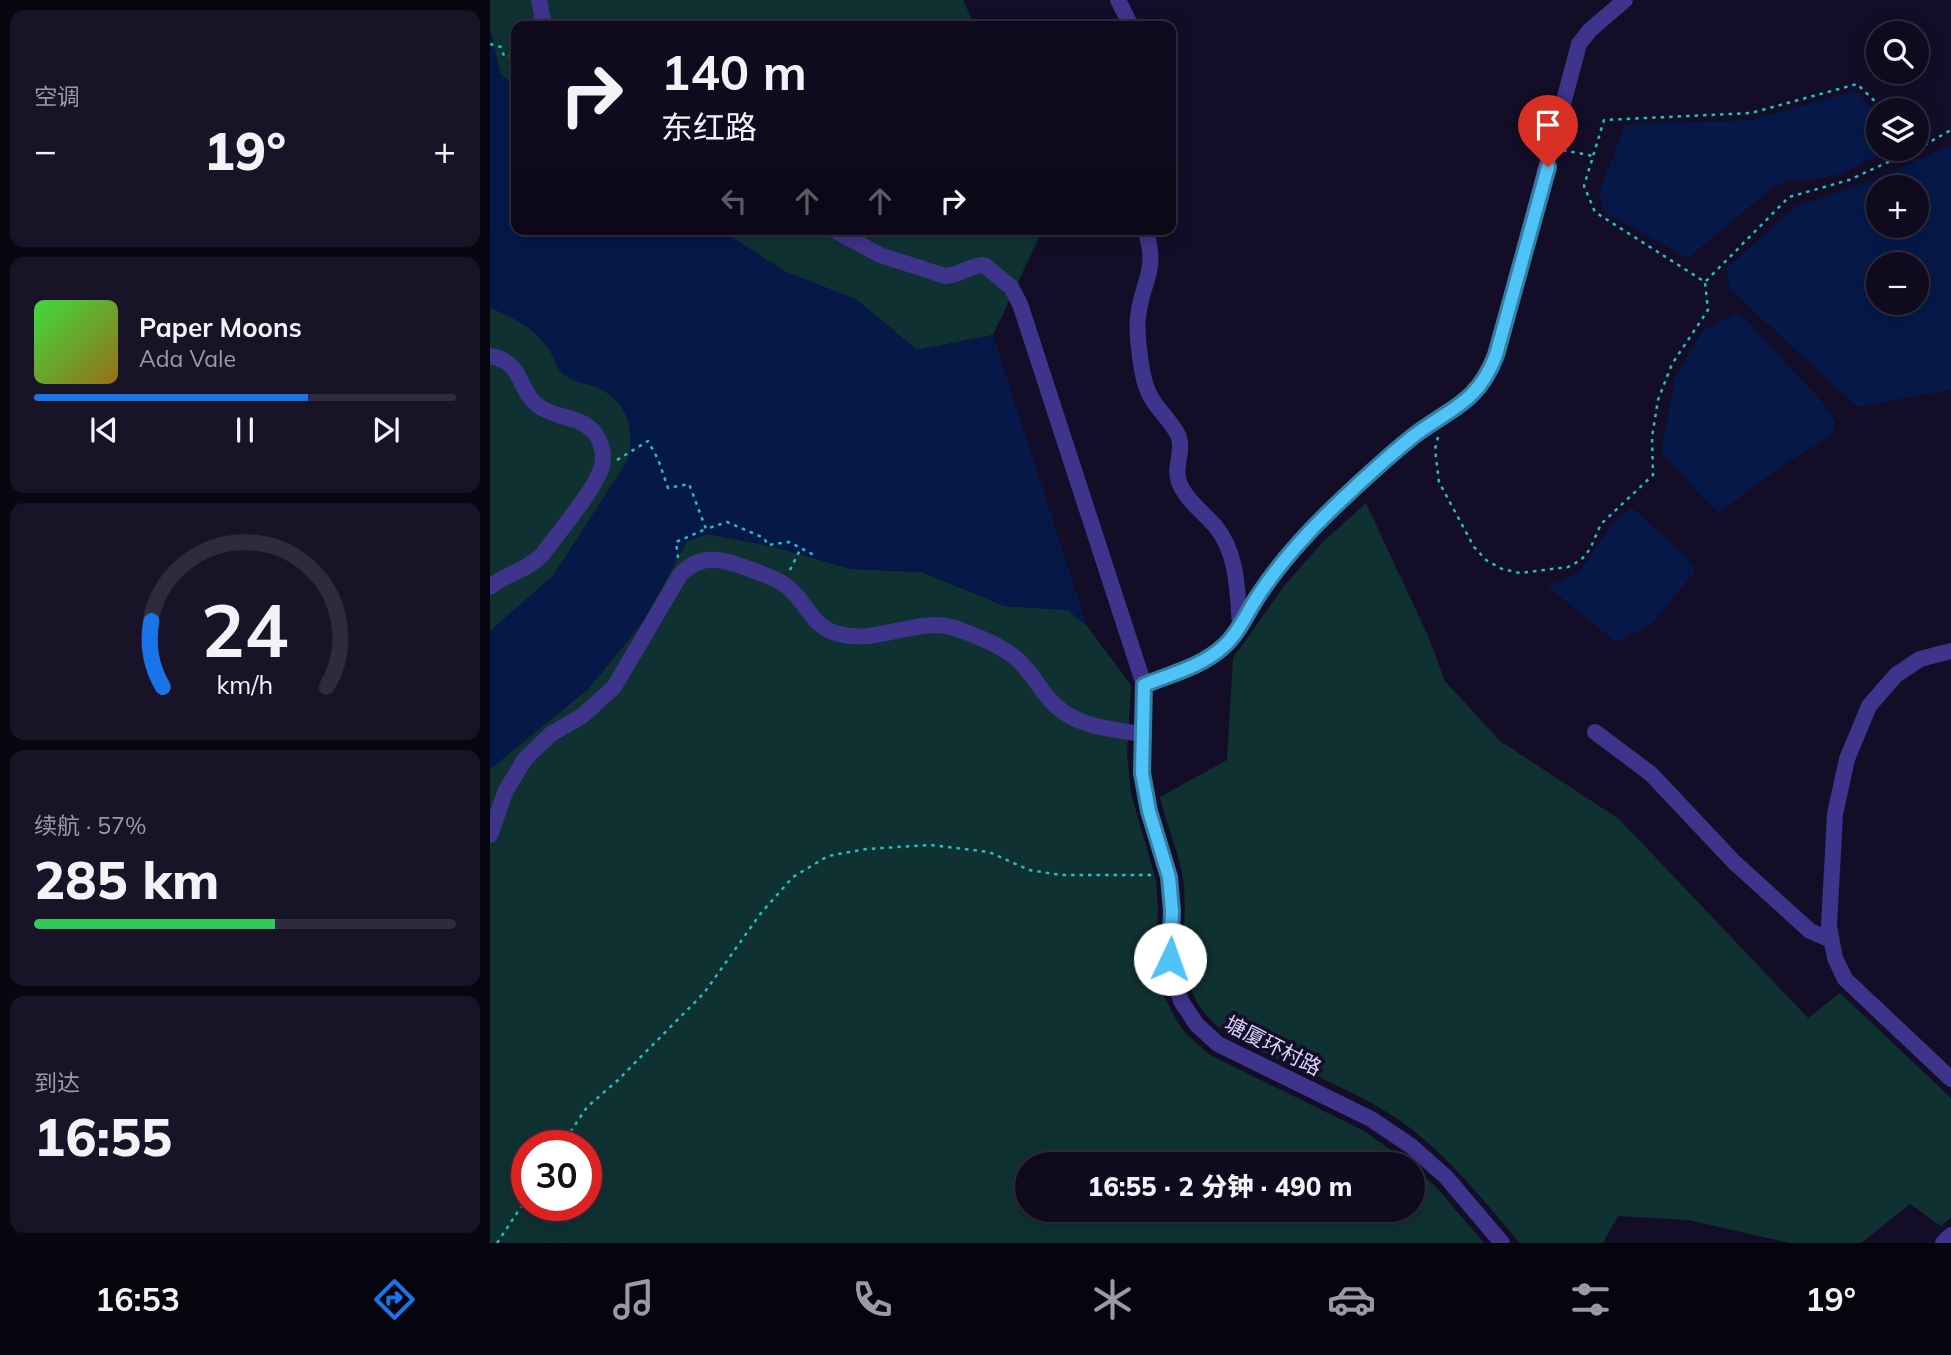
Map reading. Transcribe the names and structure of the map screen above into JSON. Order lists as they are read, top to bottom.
{
  "streets": {
    "street": ["塘厦环村路"]
  },
  "page": {
    "tile": [
      "空调",
      ["续航 · 57%", "285 km"],
      ["到达", "16:55"]
    ],
    "map_buttons": ["+", "−"],
    "turn": ["140 m", "东红路"],
    "heat": ["−", "19°", "+"],
    "song": ["Paper Moons", "Ada Vale"],
    "limit": "30",
    "trip": "16:55 · 2 分钟 · 490 m",
    "tabs": ["16:53", "19°"],
    "gauge": ["24", "km/h"]
  }
}
